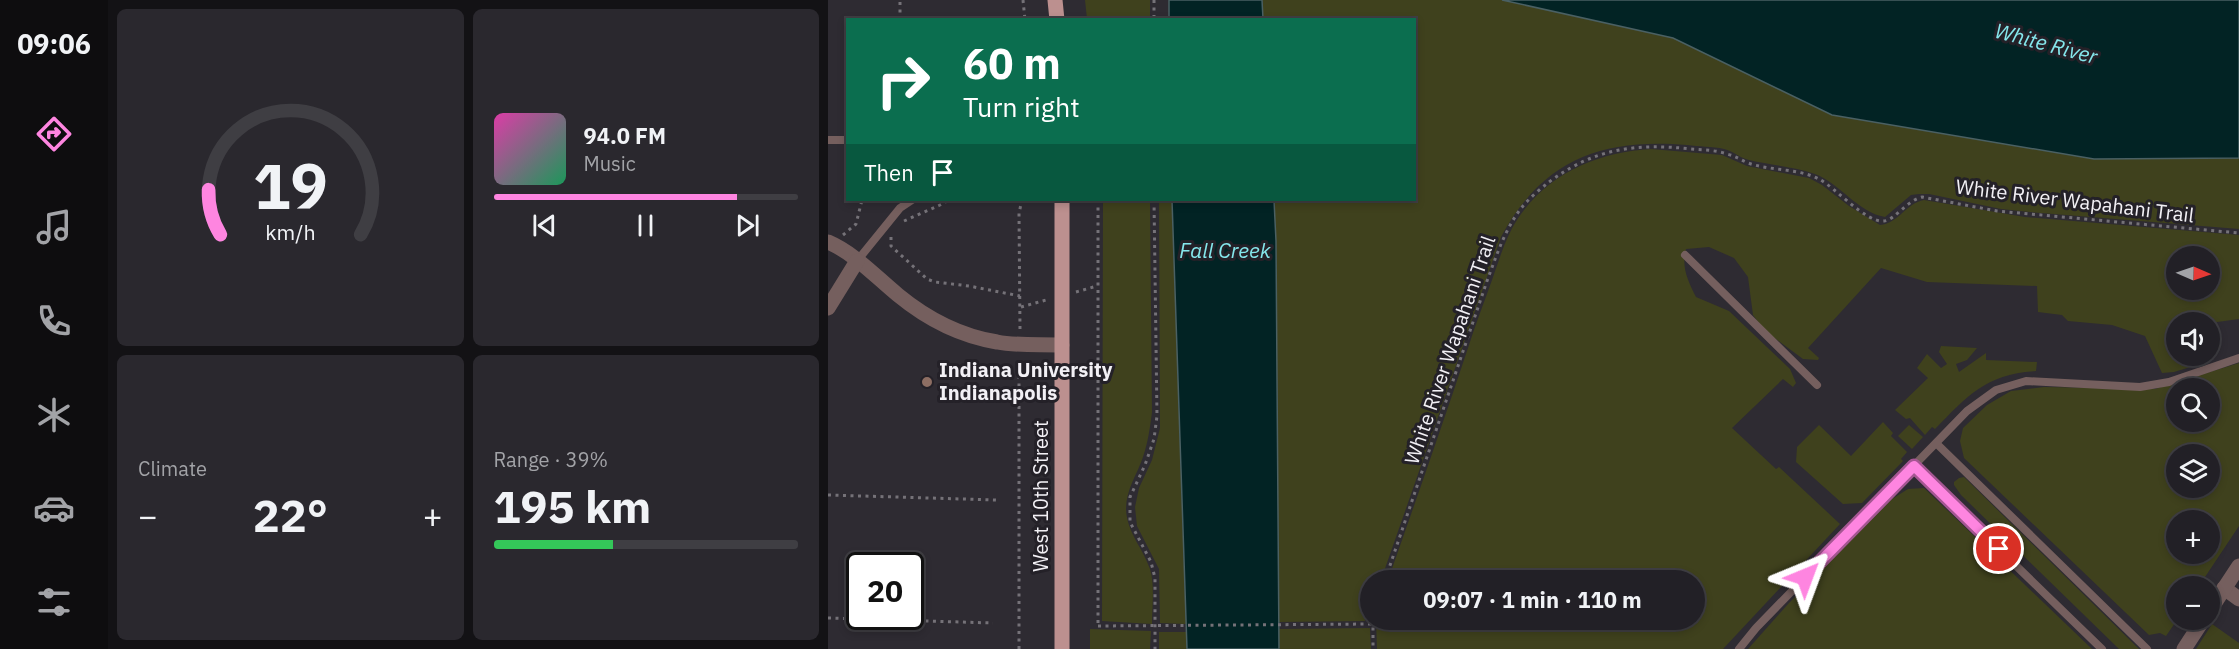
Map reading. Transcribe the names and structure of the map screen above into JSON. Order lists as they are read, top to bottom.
{
  "streets": {
    "main road": ["West 10th Street"],
    "path": ["White River Wapahani Trail"]
  },
  "water": ["White River", "Fall Creek"],
  "places": ["Indiana University Indianapolis"],
  "north": "right",
  "page": {
    "tabs": "09:06",
    "turn": ["60 m", "Turn right"],
    "song": ["94.0 FM", "Music"],
    "then": "Then",
    "map_buttons": ["+", "−"],
    "tile": [
      "Climate",
      ["Range · 39%", "195 km"]
    ],
    "heat": ["−", "22°", "+"],
    "limit": "20",
    "trip": "09:07 · 1 min · 110 m",
    "gauge": ["19", "km/h"]
  }
}
